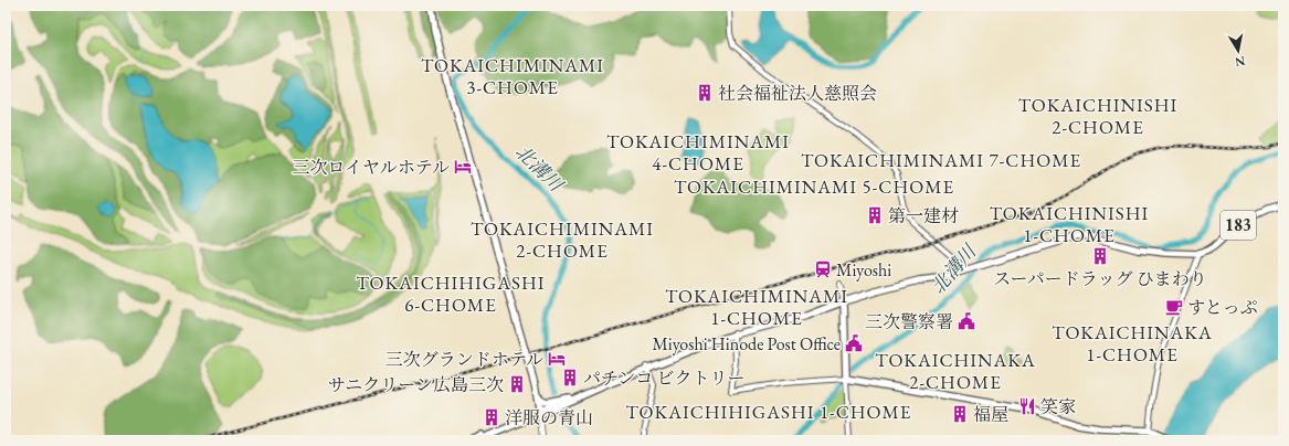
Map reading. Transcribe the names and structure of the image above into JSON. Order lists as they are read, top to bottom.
{
  "streets": {
    "highway": ["183"]
  },
  "districts": [
    "TOKAICHIMINAMI 3-CHOME",
    "TOKAICHINISHI 2-CHOME",
    "TOKAICHIMINAMI 4-CHOME",
    "TOKAICHIMINAMI 7-CHOME",
    "TOKAICHIMINAMI 5-CHOME",
    "TOKAICHINISHI 1-CHOME",
    "TOKAICHIMINAMI 2-CHOME",
    "TOKAICHIHIGASHI 6-CHOME",
    "TOKAICHIMINAMI 1-CHOME",
    "TOKAICHINAKA 1-CHOME",
    "TOKAICHINAKA 2-CHOME",
    "TOKAICHIHIGASHI 1-CHOME"
  ],
  "water": ["北溝川"],
  "places": {
    "building": [
      "社会福祉法人慈照会",
      "第一建材",
      "スーパードラッグ ひまわり",
      "パチンコ ビクトリー",
      "サニクリーン広島三次",
      "福屋",
      "洋服の青山"
    ],
    "hotel": ["三次ロイヤルホテル", "三次グランドホテル"],
    "station": ["Miyoshi"],
    "cafe": ["すとっぷ"],
    "public building": ["三次警察署", "Miyoshi Hinode Post Office"],
    "restaurant": ["笑家"]
  },
  "north": "bottom"
}
